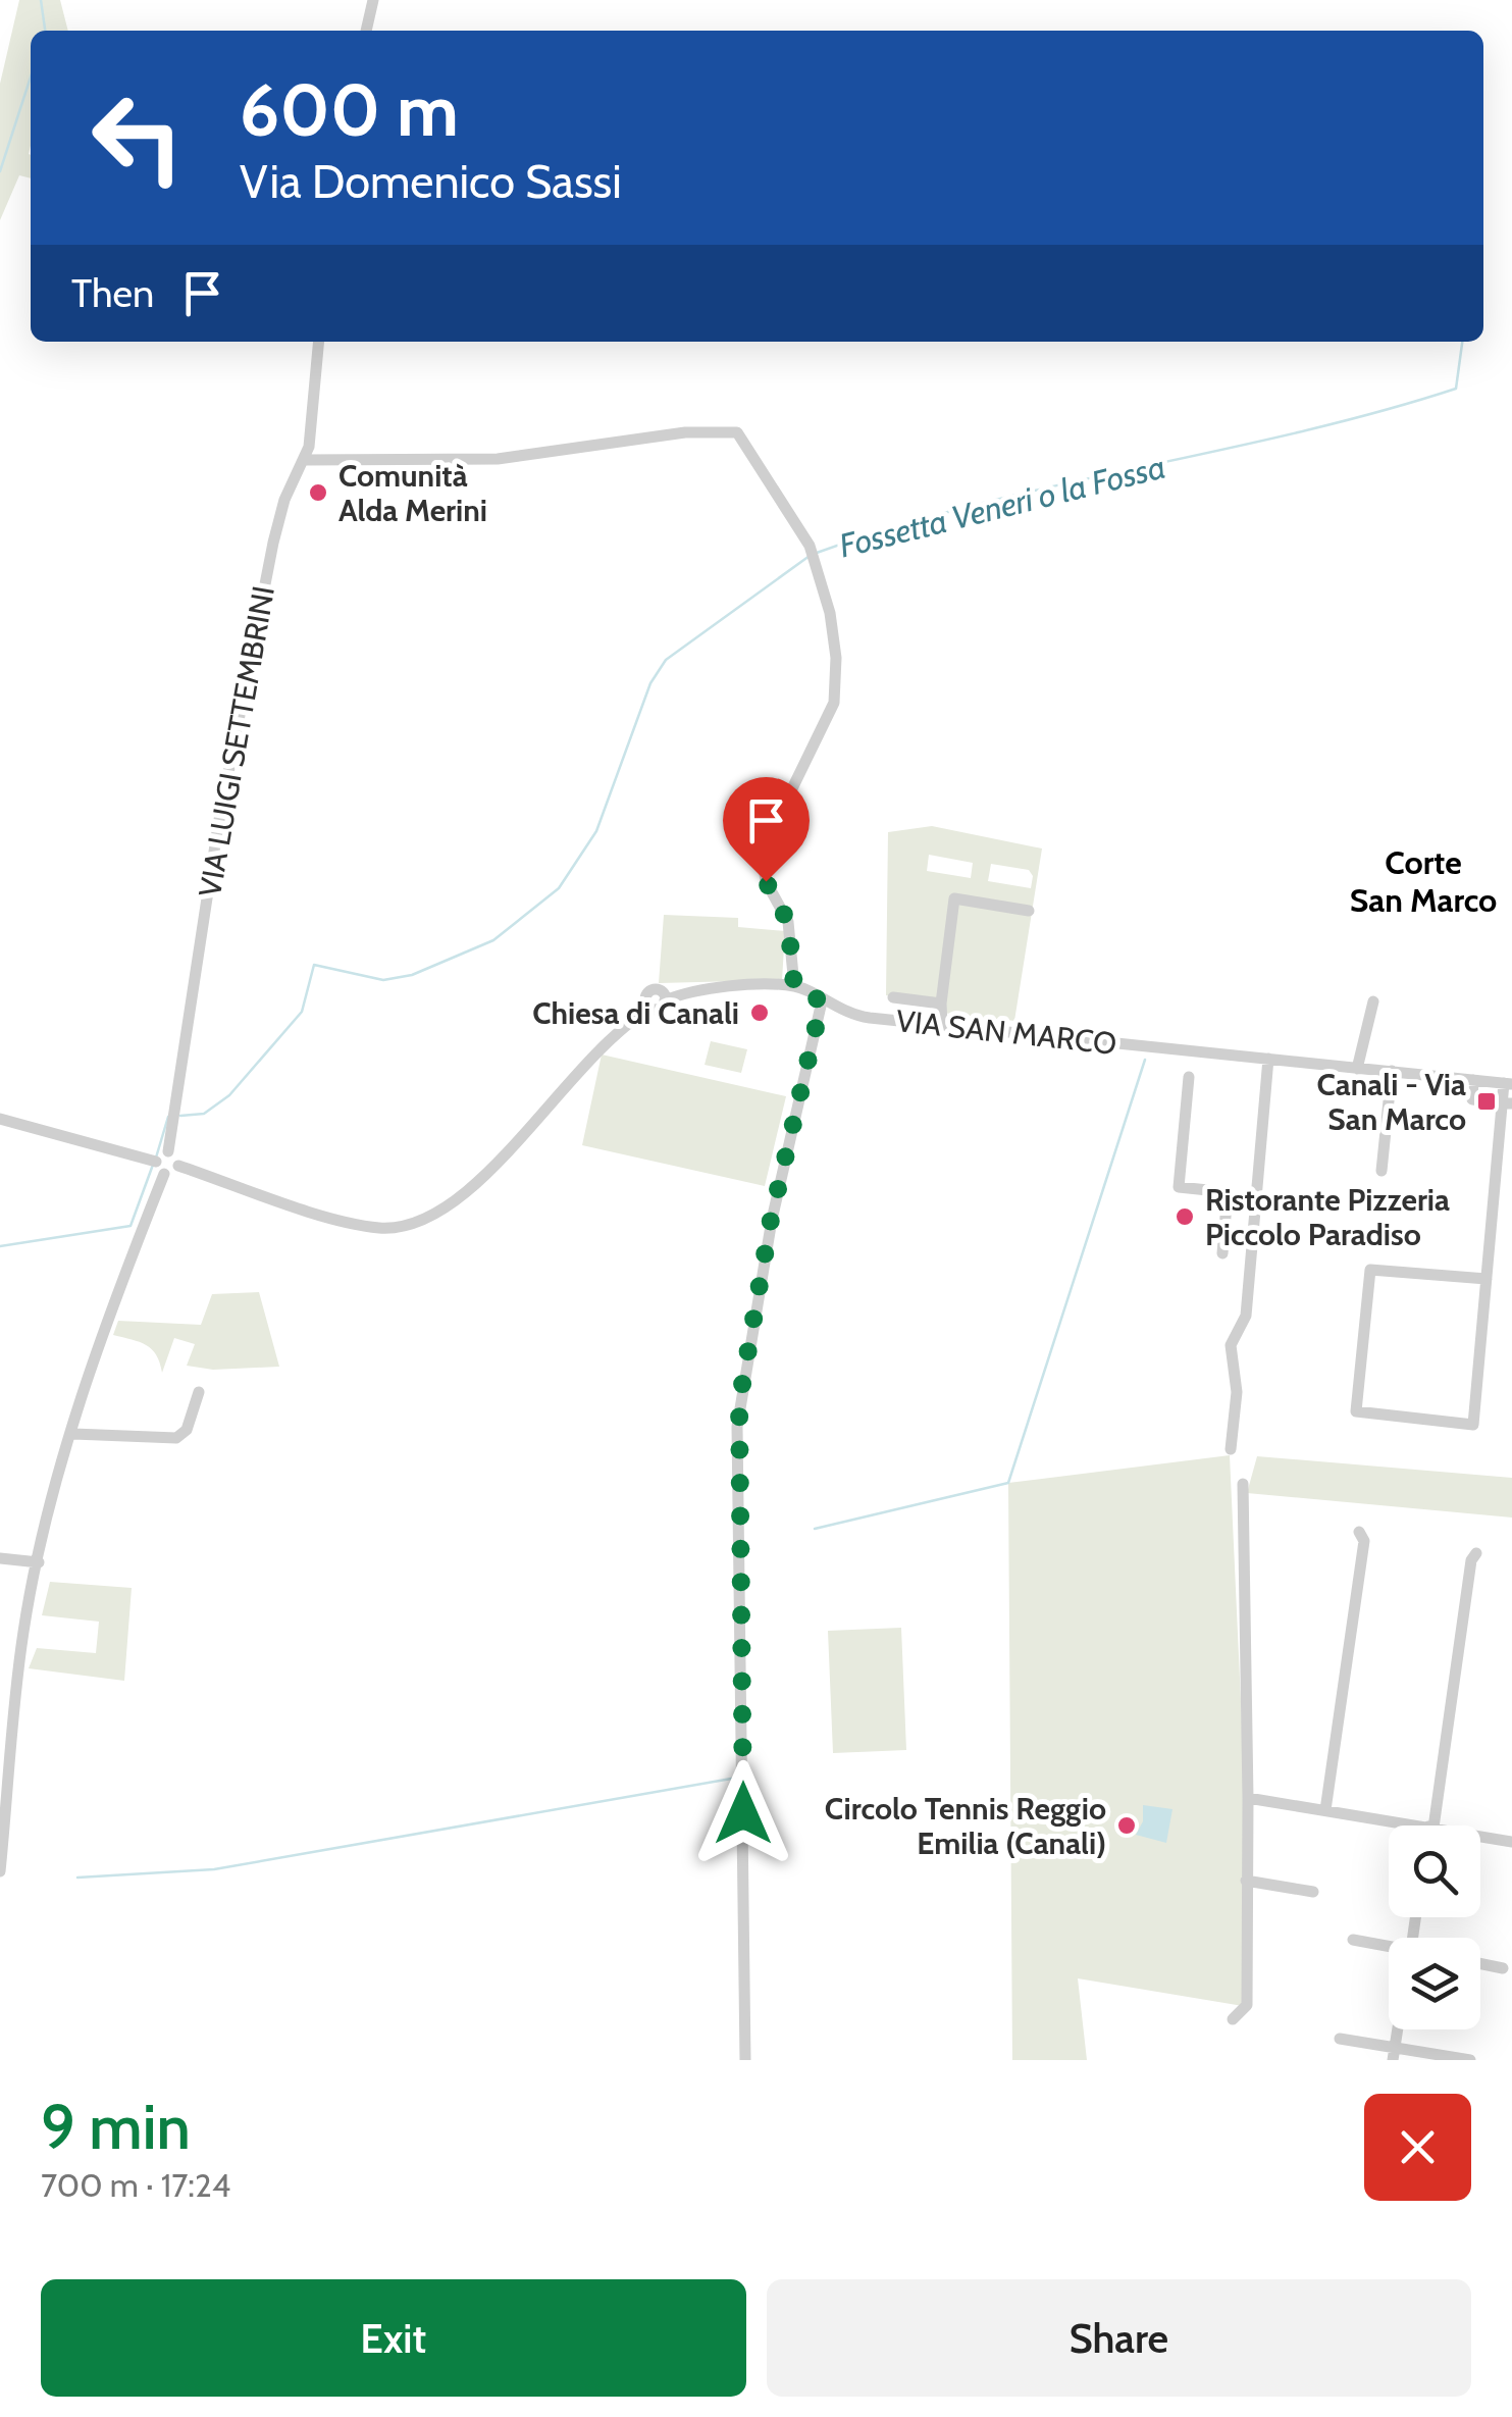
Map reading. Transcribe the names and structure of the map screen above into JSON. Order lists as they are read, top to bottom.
{
  "streets": {
    "street": ["VIA LUIGI SETTEMBRINI", "VIA SAN MARCO"]
  },
  "districts": ["Corte San Marco"],
  "water": ["Fossetta Veneri o la Fossa"],
  "places": {
    "other": [
      "Comunità Alda Merini",
      "Chiesa di Canali",
      "Ristorante Pizzeria Piccolo Paradiso",
      "Circolo Tennis Reggio Emilia (Canali)"
    ],
    "transit": ["Canali - Via San Marco"]
  },
  "page": {
    "turn": ["600 m", "Via Domenico Sassi"],
    "then": "Then",
    "heading": ["9 min", "700 m · 17:24"],
    "buttons": ["Exit", "Share"]
  }
}
